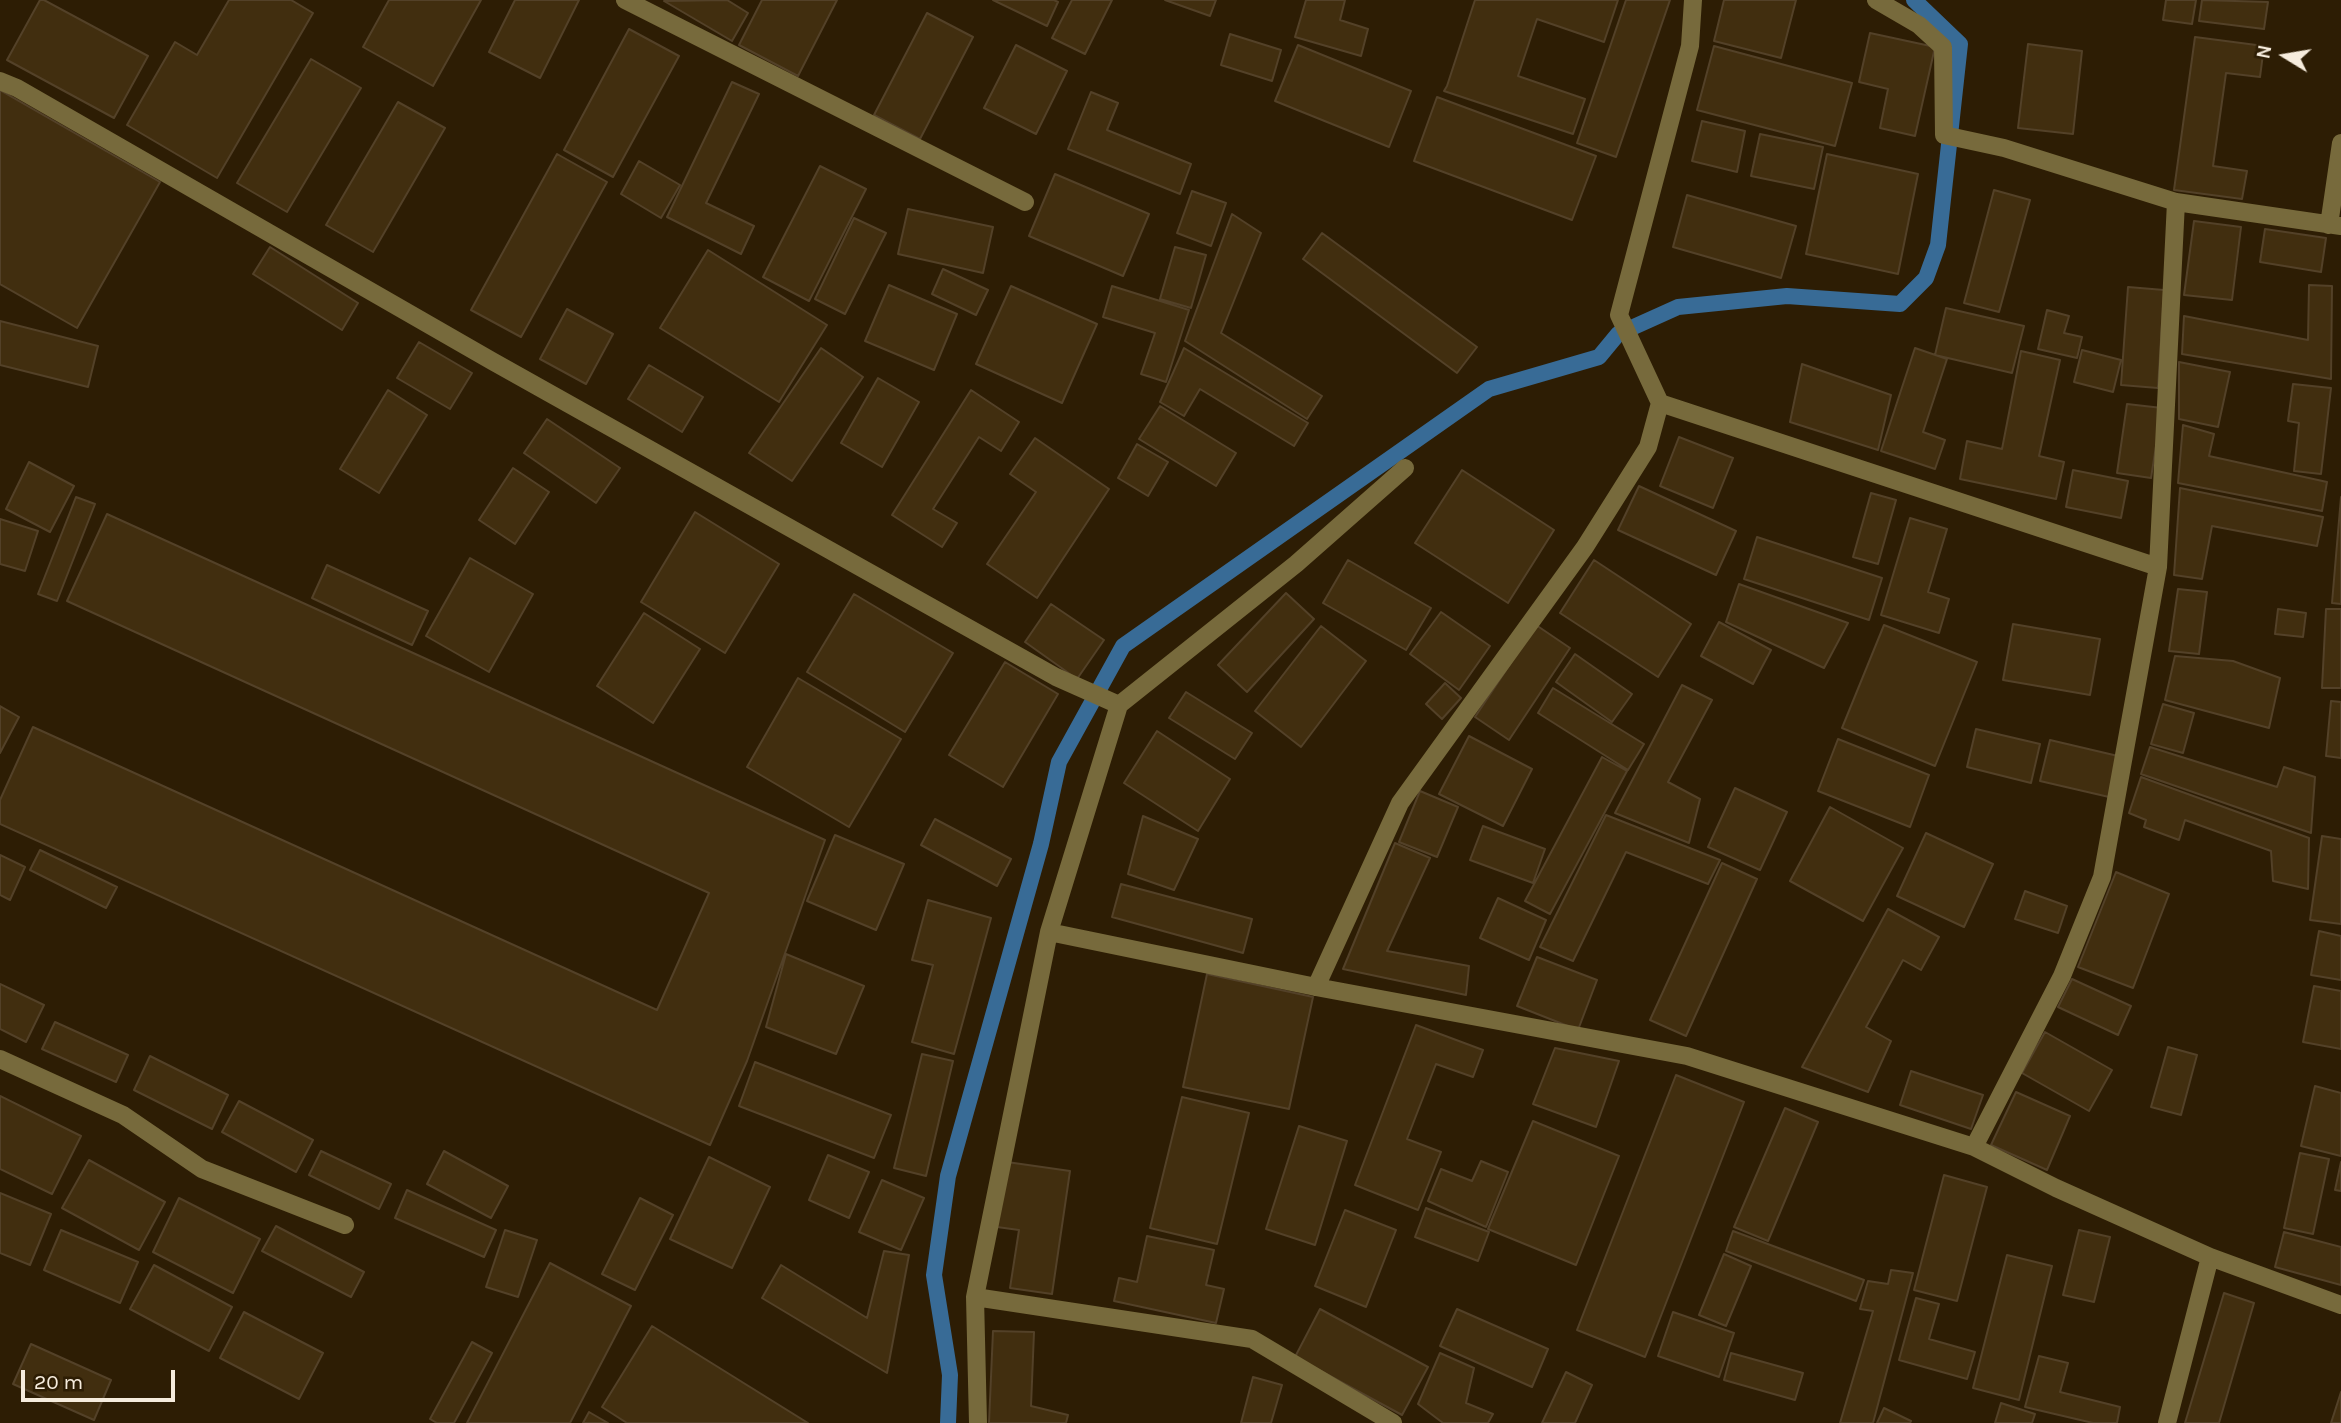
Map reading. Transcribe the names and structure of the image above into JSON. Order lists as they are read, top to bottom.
{
  "scale_bar": "20 m",
  "north": "left"
}
